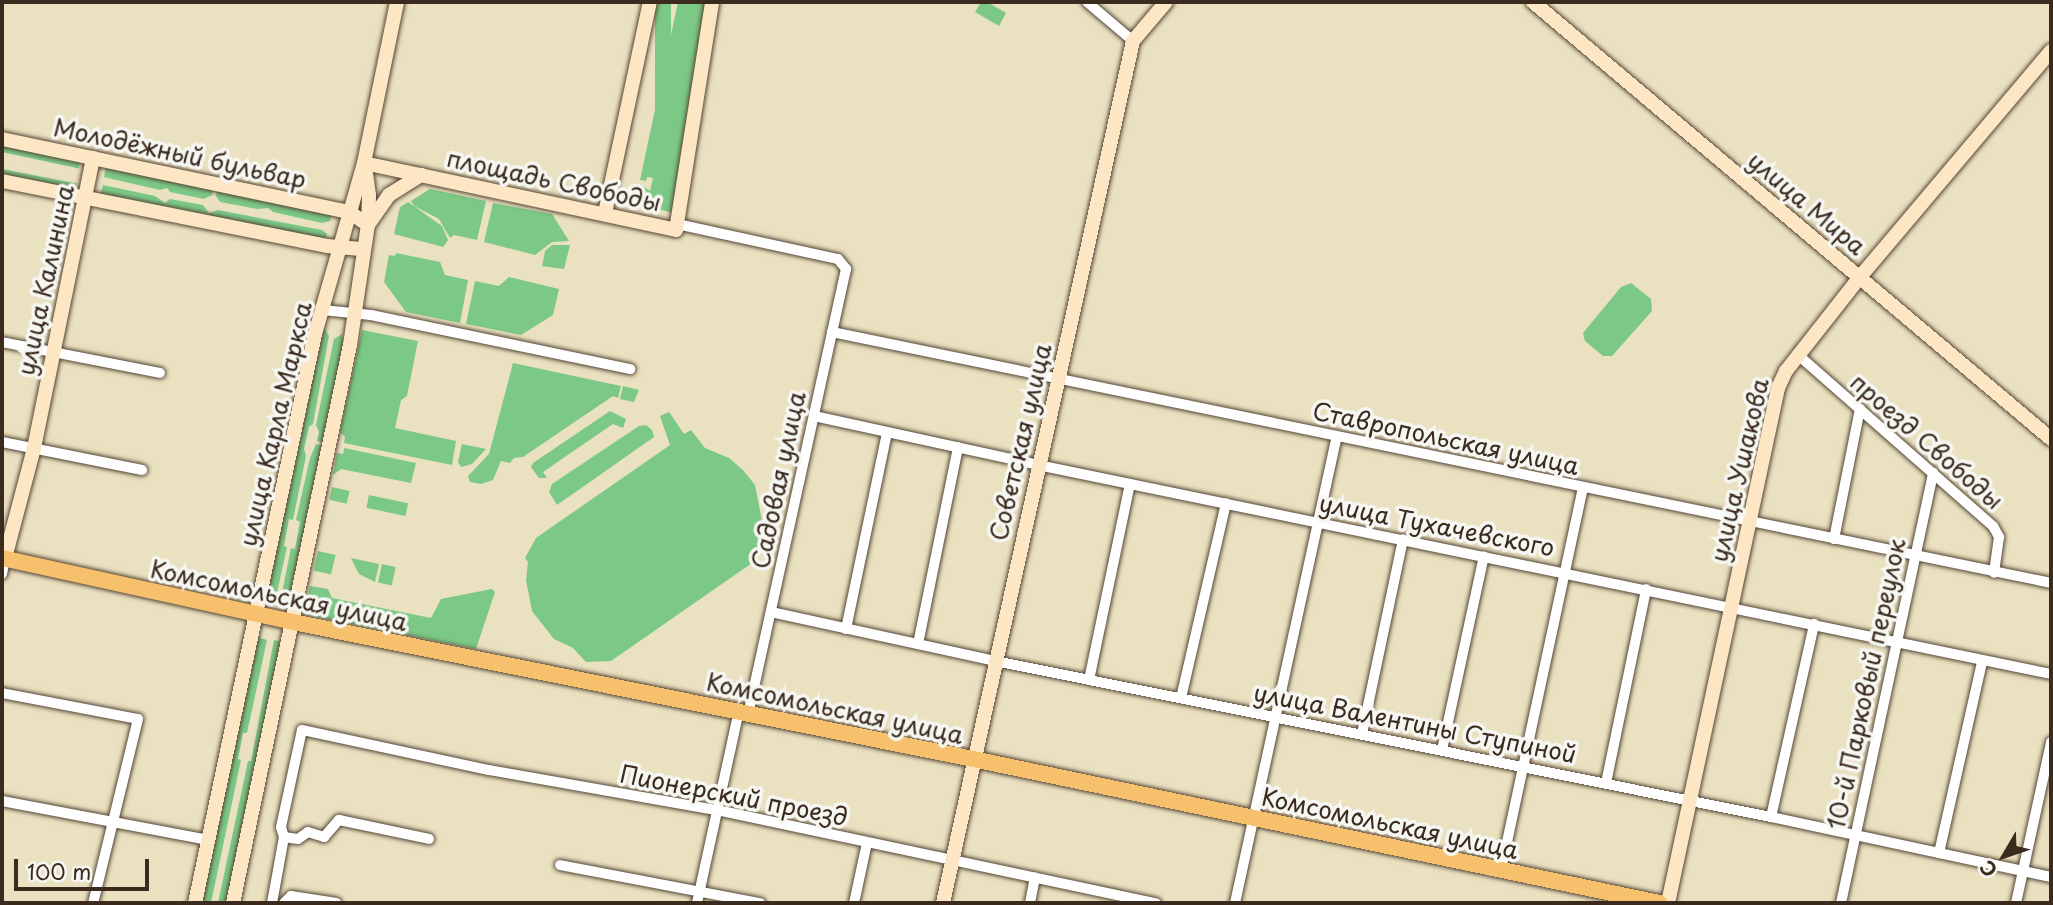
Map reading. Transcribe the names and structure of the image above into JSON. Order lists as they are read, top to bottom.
{
  "streets": {
    "main road": [
      "Молодёжный бульвар",
      "площадь Свободы",
      "улица Мира",
      "улица Калинина",
      "улица Карла Маркса",
      "Советская улица",
      "улица Ушакова",
      "Комсомольская улица"
    ],
    "street": [
      "Ставропольская улица",
      "проезд Свободы",
      "Садовая улица",
      "улица Тухачевского",
      "10-й Парковый переулок",
      "улица Валентины Ступиной",
      "Пионерский проезд"
    ]
  },
  "crossings": [
    ["Молодёжный бульвар", "улица Калинина"],
    ["Молодёжный бульвар", "улица Карла Маркса"],
    ["площадь Свободы", "улица Карла Маркса"],
    ["площадь Свободы", "Садовая улица"],
    ["улица Мира", "улица Ушакова"],
    ["улица Калинина", "Комсомольская улица"],
    ["улица Карла Маркса", "Комсомольская улица"],
    ["Ставропольская улица", "проезд Свободы"],
    ["Ставропольская улица", "Советская улица"],
    ["Ставропольская улица", "улица Ушакова"],
    ["Ставропольская улица", "Садовая улица"],
    ["Ставропольская улица", "10-й Парковый переулок"],
    ["проезд Свободы", "улица Ушакова"],
    ["проезд Свободы", "10-й Парковый переулок"],
    ["Советская улица", "улица Тухачевского"],
    ["Советская улица", "Комсомольская улица"],
    ["Советская улица", "улица Валентины Ступиной"],
    ["Советская улица", "Пионерский проезд"],
    ["улица Ушакова", "улица Тухачевского"],
    ["улица Ушакова", "улица Валентины Ступиной"],
    ["Садовая улица", "улица Тухачевского"],
    ["Садовая улица", "Комсомольская улица"],
    ["Садовая улица", "улица Валентины Ступиной"],
    ["Садовая улица", "Пионерский проезд"],
    ["улица Тухачевского", "10-й Парковый переулок"],
    ["10-й Парковый переулок", "улица Валентины Ступиной"]
  ],
  "scale_bar": "100 m",
  "north": "bottom left"
}
